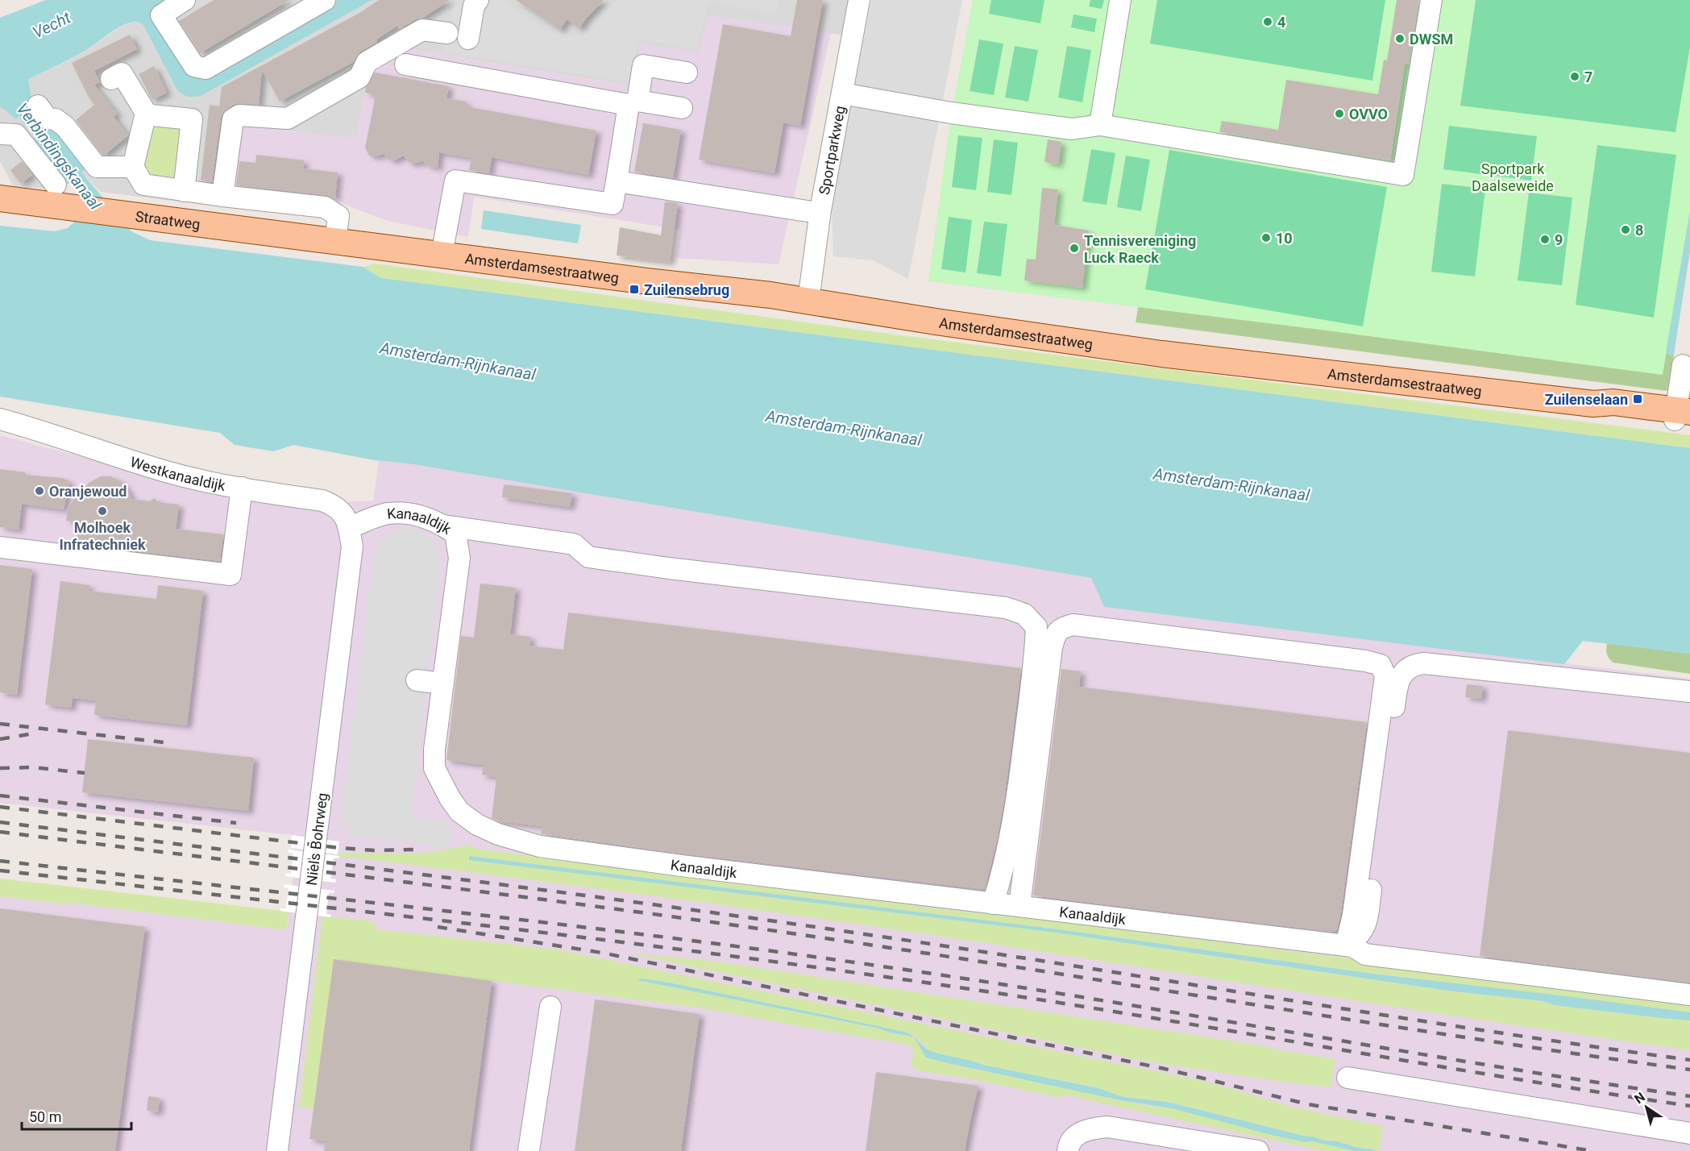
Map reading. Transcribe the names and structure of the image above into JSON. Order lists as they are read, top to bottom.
{
  "streets": {
    "main road": ["Straatweg", "Amsterdamsestraatweg"],
    "street": [
      "Sportparkweg",
      "Westkanaaldijk",
      "Kanaaldijk",
      "Niels Bohrweg"
    ]
  },
  "crossings": [
    ["Sportparkweg", "Amsterdamsestraatweg"],
    ["Straatweg", "Amsterdamsestraatweg"],
    ["Westkanaaldijk", "Kanaaldijk"],
    ["Westkanaaldijk", "Niels Bohrweg"],
    ["Kanaaldijk", "Niels Bohrweg"]
  ],
  "water": ["Vecht", "Verbindingskanaal", "Amsterdam-Rijnkanaal"],
  "parks": ["Sportpark Daalseweide"],
  "places": {
    "other": [
      "4",
      "DWSM",
      "7",
      "OVVO",
      "8",
      "10",
      "9",
      "Tennisvereniging Luck Raeck",
      "Oranjewoud",
      "Molhoek Infratechniek"
    ],
    "transit": ["Zuilensebrug", "Zuilenselaan"]
  },
  "scale_bar": "50 m",
  "north": "top left"
}
